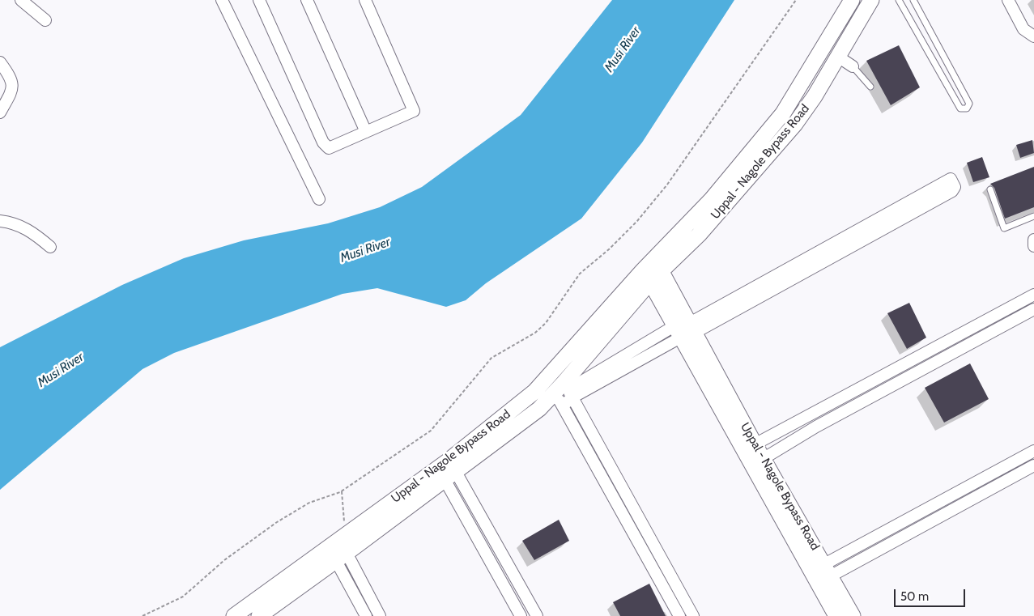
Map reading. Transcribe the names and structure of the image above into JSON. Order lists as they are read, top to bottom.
{
  "streets": {
    "street": ["Uppal - Nagole Bypass Road"]
  },
  "water": ["Musi River"],
  "scale_bar": "50 m"
}
